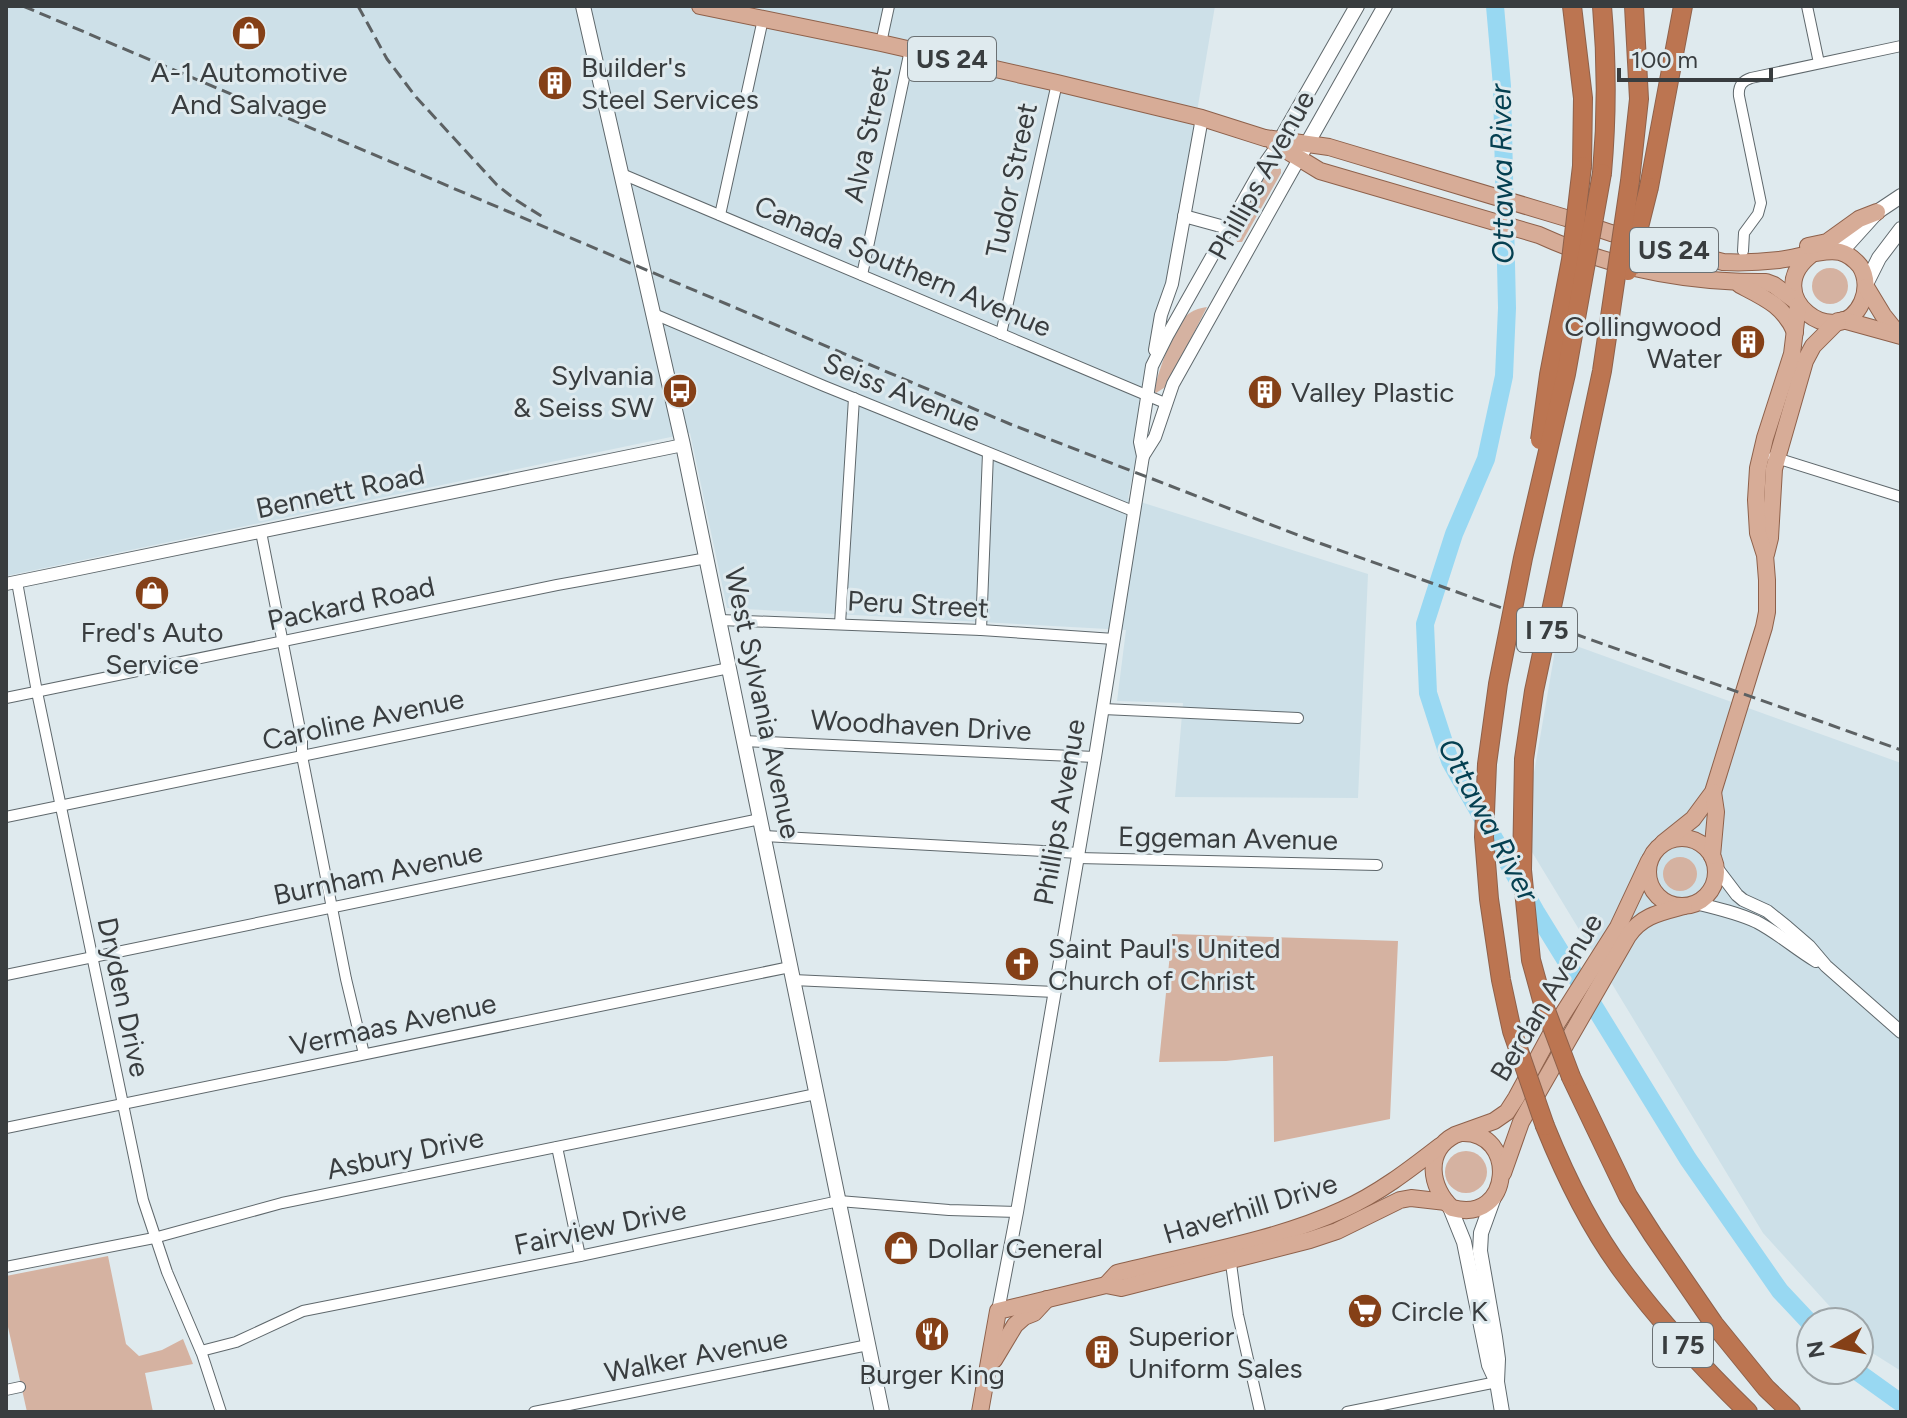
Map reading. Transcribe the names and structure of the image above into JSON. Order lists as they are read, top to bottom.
{
  "streets": {
    "highway": ["I 75"],
    "main road": [
      "US 24",
      "Phillips Avenue",
      "West Sylvania Avenue",
      "Berdan Avenue",
      "Haverhill Drive"
    ],
    "street": [
      "Alva Street",
      "Tudor Street",
      "Canada Southern Avenue",
      "Seiss Avenue",
      "Bennett Road",
      "Packard Road",
      "Peru Street",
      "Caroline Avenue",
      "Woodhaven Drive",
      "Eggeman Avenue",
      "Burnham Avenue",
      "Dryden Drive",
      "Vermaas Avenue",
      "Asbury Drive",
      "Fairview Drive",
      "Walker Avenue"
    ]
  },
  "crossings": [
    ["US 24", "Alva Street"],
    ["US 24", "Phillips Avenue"],
    ["US 24", "Tudor Street"],
    ["Alva Street", "Canada Southern Avenue"],
    ["Phillips Avenue", "Canada Southern Avenue"],
    ["Phillips Avenue", "Seiss Avenue"],
    ["Phillips Avenue", "Peru Street"],
    ["Phillips Avenue", "Woodhaven Drive"],
    ["Phillips Avenue", "Eggeman Avenue"],
    ["Phillips Avenue", "Vermaas Avenue"],
    ["Phillips Avenue", "Haverhill Drive"],
    ["Phillips Avenue", "Fairview Drive"],
    ["Tudor Street", "Canada Southern Avenue"],
    ["Canada Southern Avenue", "West Sylvania Avenue"],
    ["Seiss Avenue", "West Sylvania Avenue"],
    ["Bennett Road", "West Sylvania Avenue"],
    ["Bennett Road", "Dryden Drive"],
    ["Packard Road", "West Sylvania Avenue"],
    ["Packard Road", "Dryden Drive"],
    ["Peru Street", "West Sylvania Avenue"],
    ["West Sylvania Avenue", "Caroline Avenue"],
    ["West Sylvania Avenue", "Woodhaven Drive"],
    ["West Sylvania Avenue", "Burnham Avenue"],
    ["West Sylvania Avenue", "Vermaas Avenue"],
    ["West Sylvania Avenue", "Asbury Drive"],
    ["West Sylvania Avenue", "Fairview Drive"],
    ["West Sylvania Avenue", "Walker Avenue"],
    ["Caroline Avenue", "Dryden Drive"],
    ["Burnham Avenue", "Dryden Drive"],
    ["Dryden Drive", "Vermaas Avenue"],
    ["Dryden Drive", "Asbury Drive"],
    ["Dryden Drive", "Fairview Drive"],
    ["Berdan Avenue", "Haverhill Drive"]
  ],
  "water": ["Ottawa River"],
  "places": {
    "shop": ["A-1 Automotive And Salvage", "Fred's Auto Service", "Dollar General"],
    "building": [
      "Builder's Steel Services",
      "Collingwood Water",
      "Valley Plastic",
      "Superior Uniform Sales"
    ],
    "bus stop": ["Sylvania & Seiss SW"],
    "church": ["Saint Paul's United Church of Christ"],
    "supermarket": ["Circle K"],
    "restaurant": ["Burger King"]
  },
  "scale_bar": "100 m",
  "north": "left"
}
